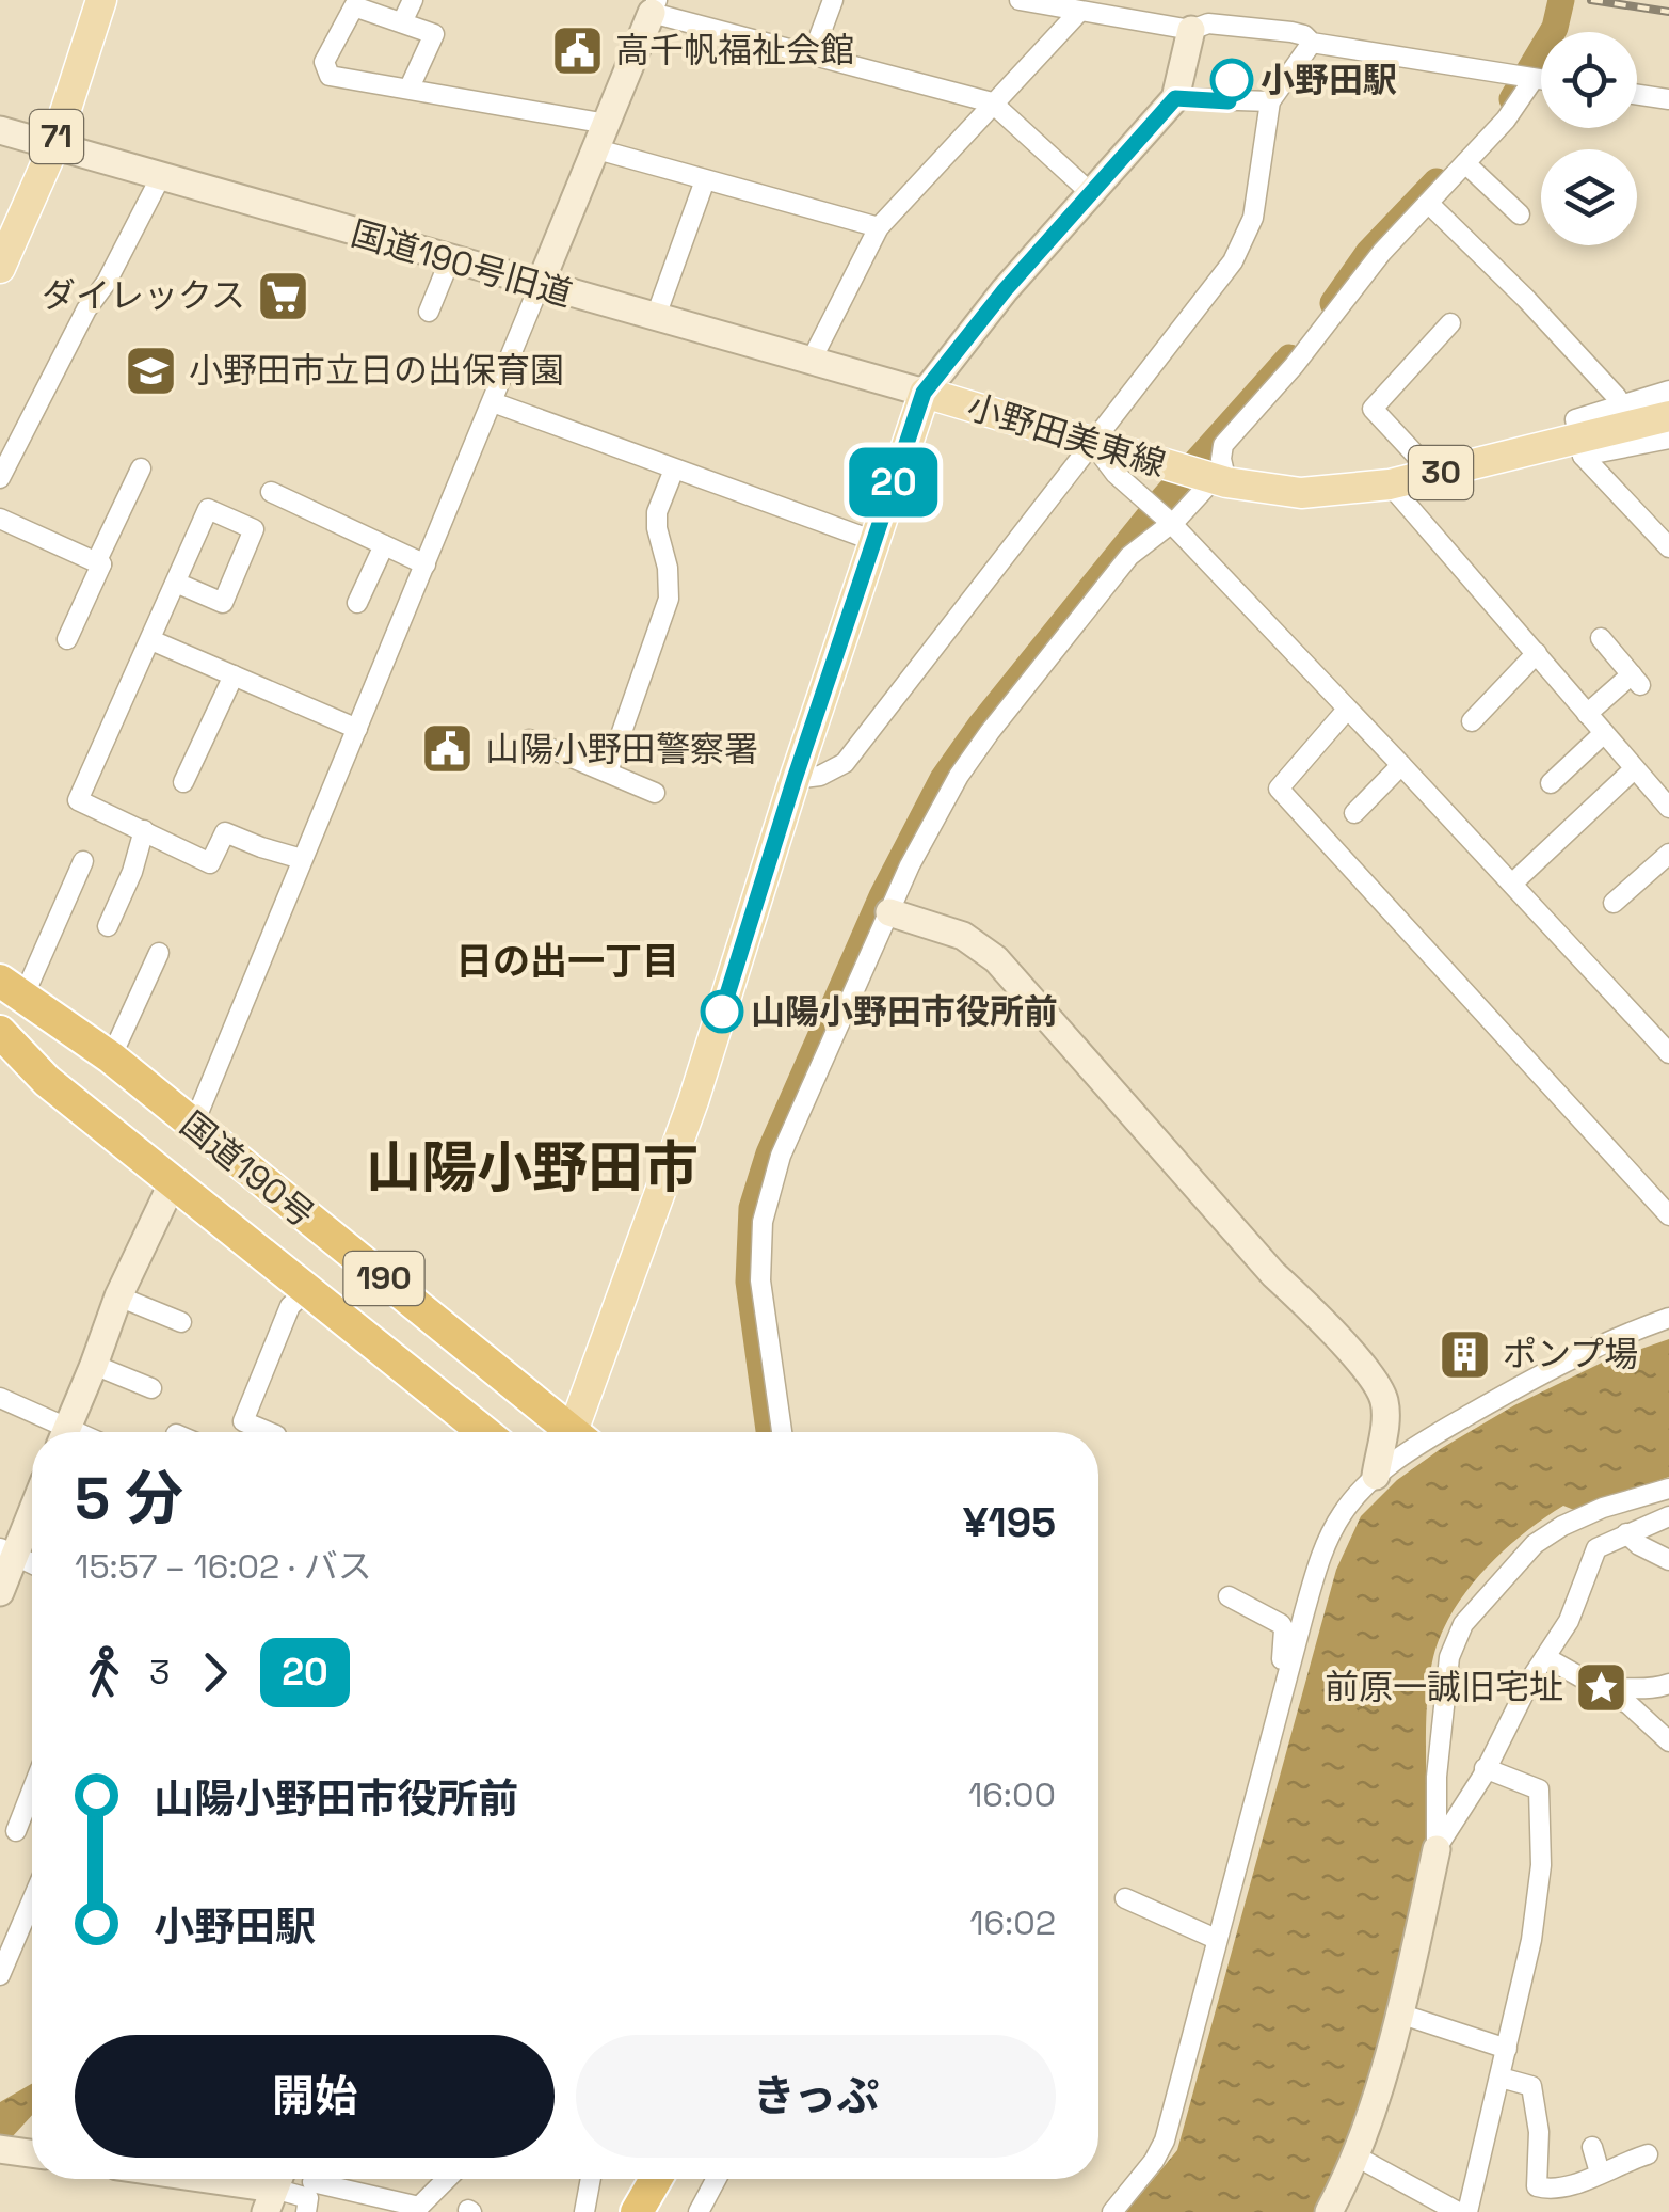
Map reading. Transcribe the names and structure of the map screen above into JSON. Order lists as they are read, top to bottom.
{
  "streets": {
    "highway": ["国道190号", "190"],
    "main road": ["71", "小野田美東線", "30"],
    "street": ["国道190号旧道"]
  },
  "crossings": [
    ["71", "国道190号旧道"],
    ["国道190号旧道", "小野田美東線"]
  ],
  "districts": ["日の出一丁目", "山陽小野田市"],
  "places": {
    "public building": ["高千帆福祉会館", "山陽小野田警察署"],
    "other": ["小野田駅", "山陽小野田市役所前"],
    "supermarket": ["ダイレックス"],
    "school or university": ["小野田市立日の出保育園"],
    "building": ["ポンプ場"],
    "place": ["前原一誠旧宅址"]
  },
  "lines": ["bus line 20"],
  "page": {
    "on_map": "20",
    "heading": ["5 分", "15:57 – 16:02 · バス", "¥195"],
    "legs": ["3", "20"],
    "list": [
      {
        "name": "山陽小野田市役所前",
        "value": "16:00"
      },
      {
        "name": "小野田駅",
        "value": "16:02"
      }
    ],
    "buttons": ["開始", "きっぷ"]
  }
}
